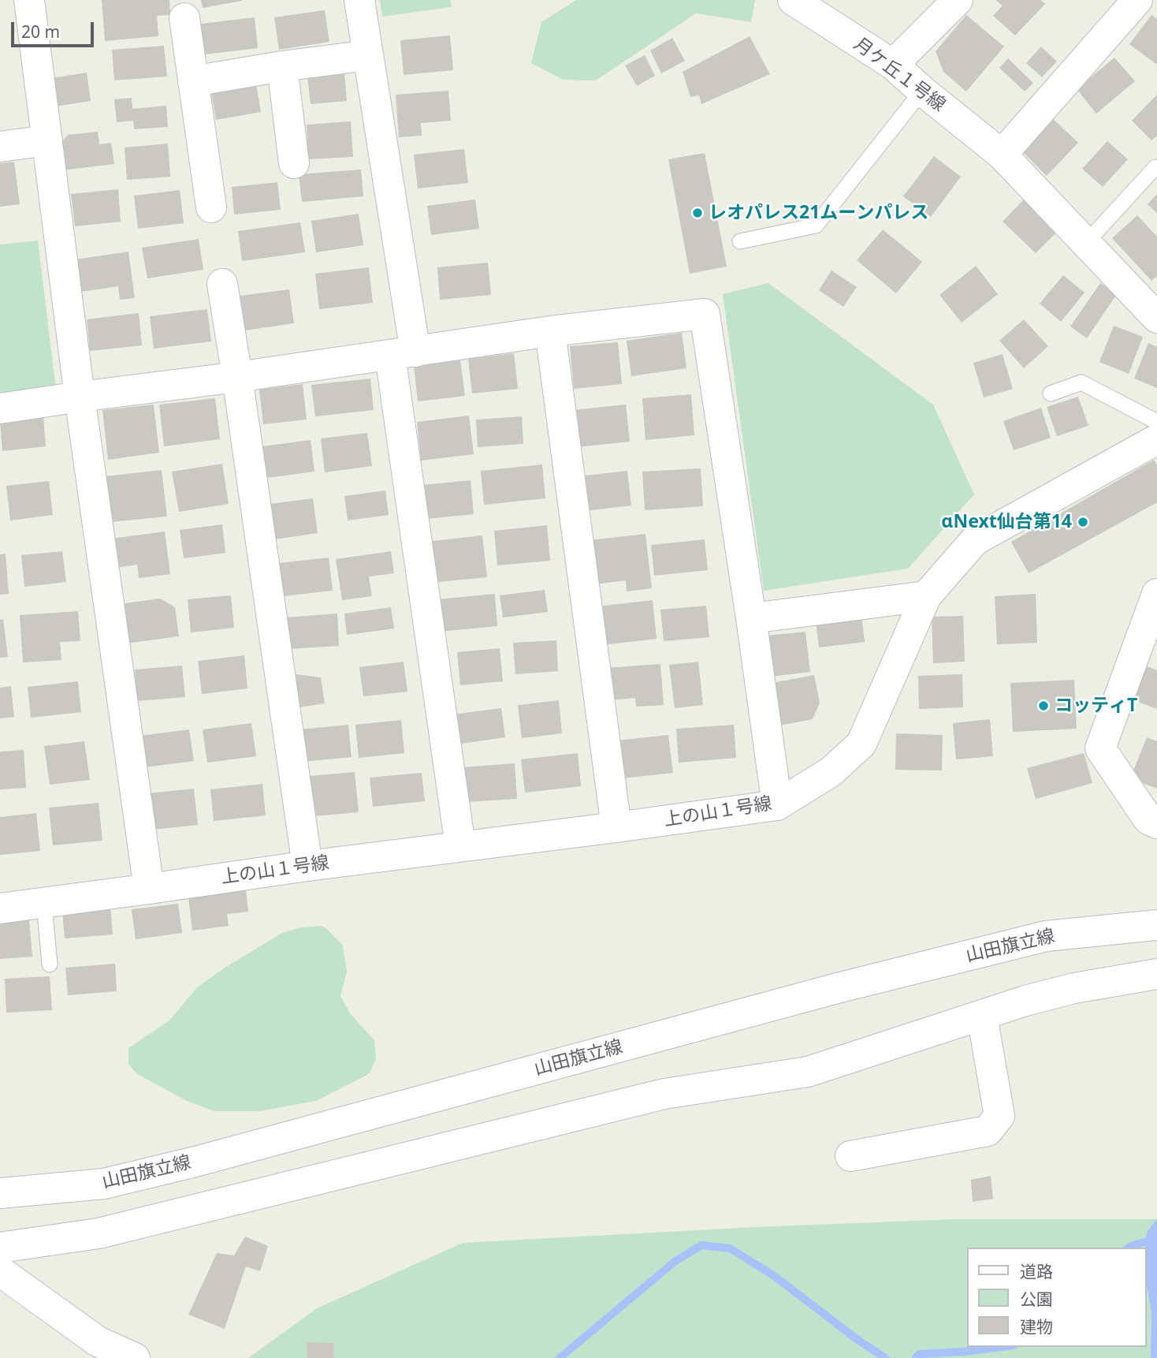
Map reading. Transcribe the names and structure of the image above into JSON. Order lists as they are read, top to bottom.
{
  "streets": {
    "street": ["月ケ丘１号線", "上の山１号線", "山田旗立線"]
  },
  "places": ["レオパレス21ムーンパレス", "αNext仙台第14", "コッティT"],
  "legend": ["道路", "公園", "建物"],
  "scale_bar": "20 m"
}
